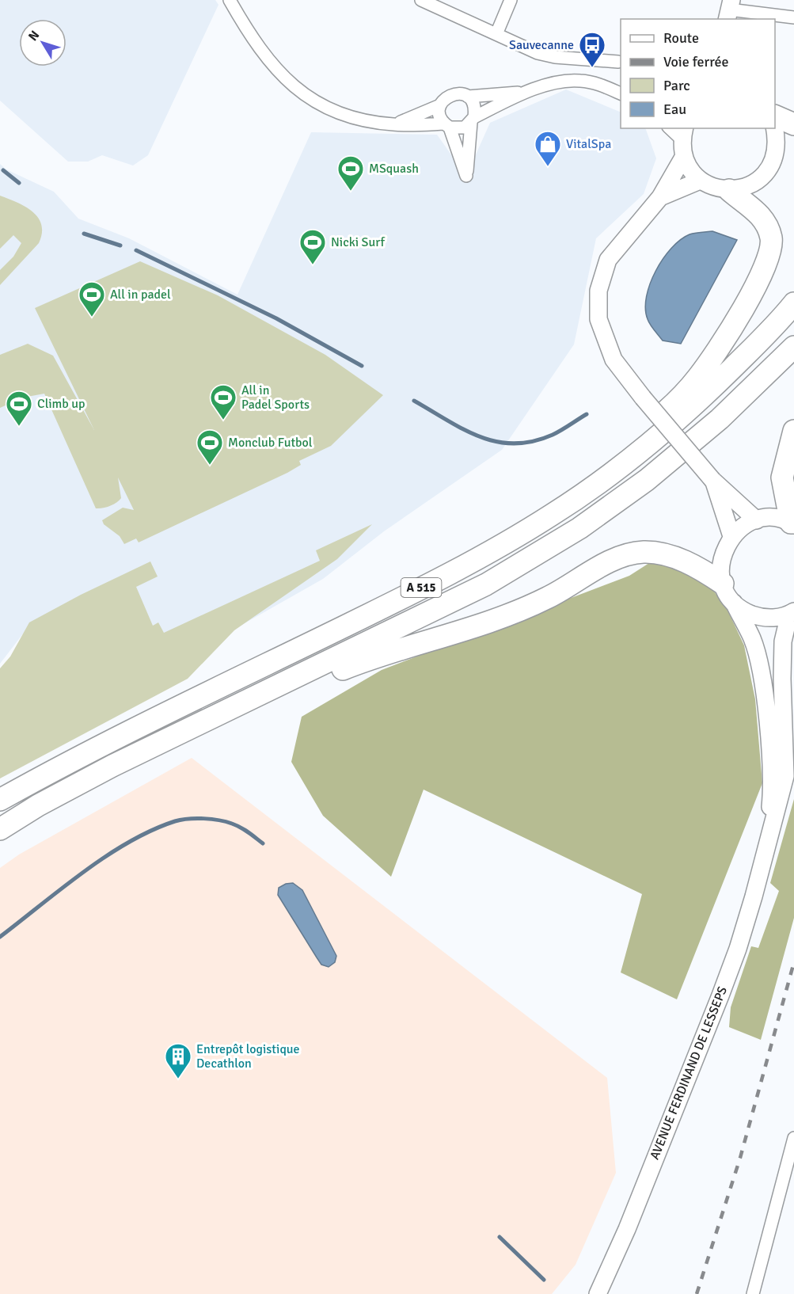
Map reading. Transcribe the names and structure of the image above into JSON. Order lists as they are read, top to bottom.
{
  "streets": {
    "highway": ["A 515"],
    "main road": ["AVENUE FERDINAND DE LESSEPS"]
  },
  "places": {
    "bus stop": ["Sauvecanne"],
    "shop": ["VitalSpa"],
    "sports": [
      "MSquash",
      "Nicki Surf",
      "All in padel",
      "All in Padel Sports",
      "Climb up",
      "Monclub Futbol"
    ],
    "building": ["Entrepôt logistique Decathlon"]
  },
  "legend": [
    "Route",
    "Voie ferrée",
    "Parc",
    "Eau"
  ],
  "north": "top left"
}
